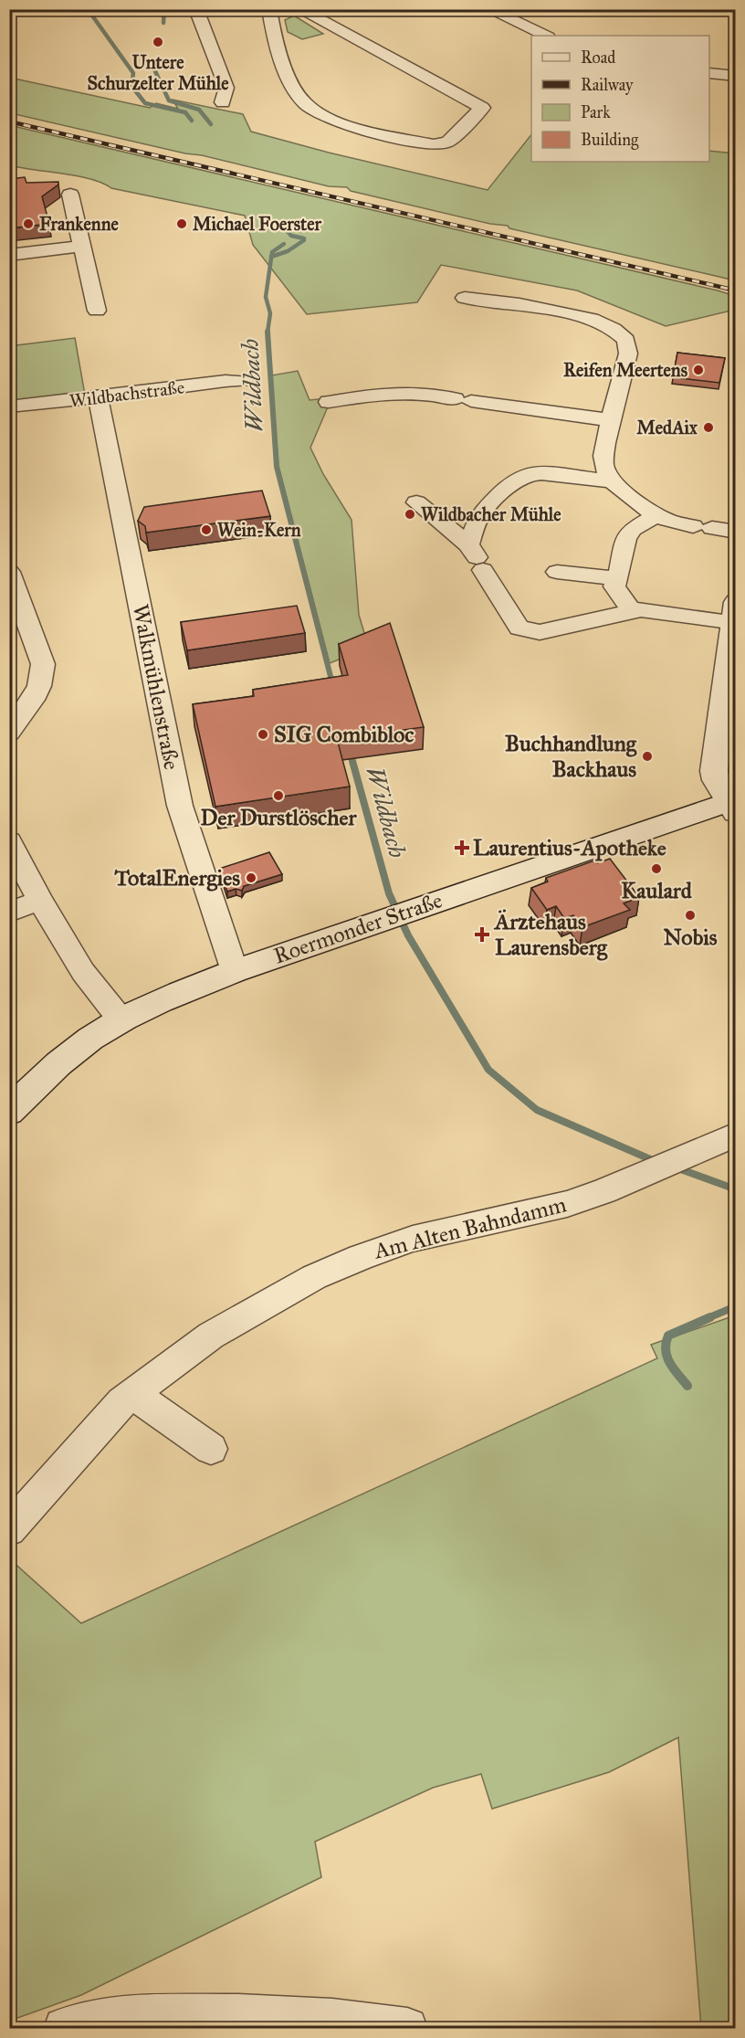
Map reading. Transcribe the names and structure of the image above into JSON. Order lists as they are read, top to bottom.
{
  "streets": {
    "main road": ["Roermonder Straße"],
    "street": ["Wildbachstraße", "Walkmühlenstraße", "Am Alten Bahndamm"]
  },
  "crossings": [
    ["Wildbachstraße", "Walkmühlenstraße"],
    ["Walkmühlenstraße", "Roermonder Straße"]
  ],
  "water": ["Wildbach"],
  "places": {
    "other": [
      "Untere Schurzelter Mühle",
      "Frankenne",
      "Michael Foerster",
      "Reifen Meertens",
      "MedAix",
      "Wildbacher Mühle",
      "Wein-Kern",
      "SIG Combibloc",
      "Buchhandlung Backhaus",
      "Der Durstlöscher",
      "Kaulard",
      "TotalEnergies",
      "Nobis"
    ],
    "health": ["Laurentius-Apotheke", "Ärztehaus Laurensberg"]
  },
  "legend": [
    "Road",
    "Railway",
    "Park",
    "Building"
  ]
}
